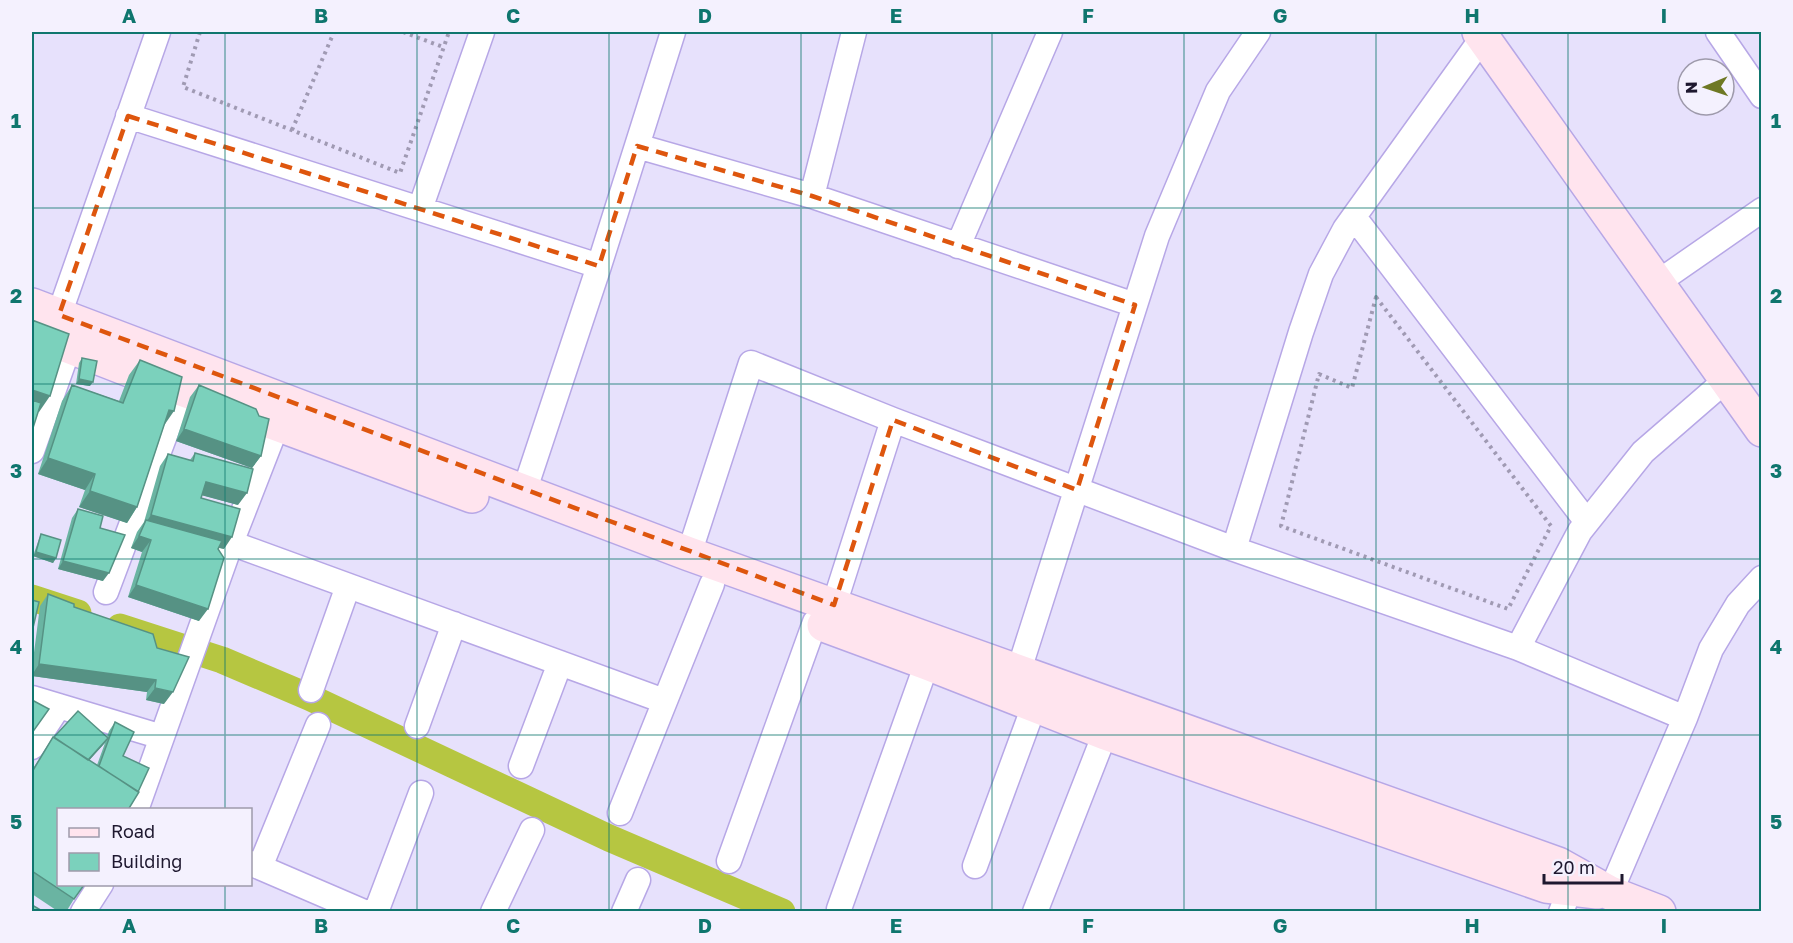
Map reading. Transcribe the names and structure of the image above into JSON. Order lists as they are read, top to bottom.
{
  "legend": ["Road", "Building"],
  "scale_bar": "20 m",
  "north": "left",
  "grid": {
    "columns": [
      "A",
      "B",
      "C",
      "D",
      "E",
      "F",
      "G",
      "H",
      "I"
    ],
    "rows": [
      "1",
      "2",
      "3",
      "4",
      "5"
    ]
  }
}
